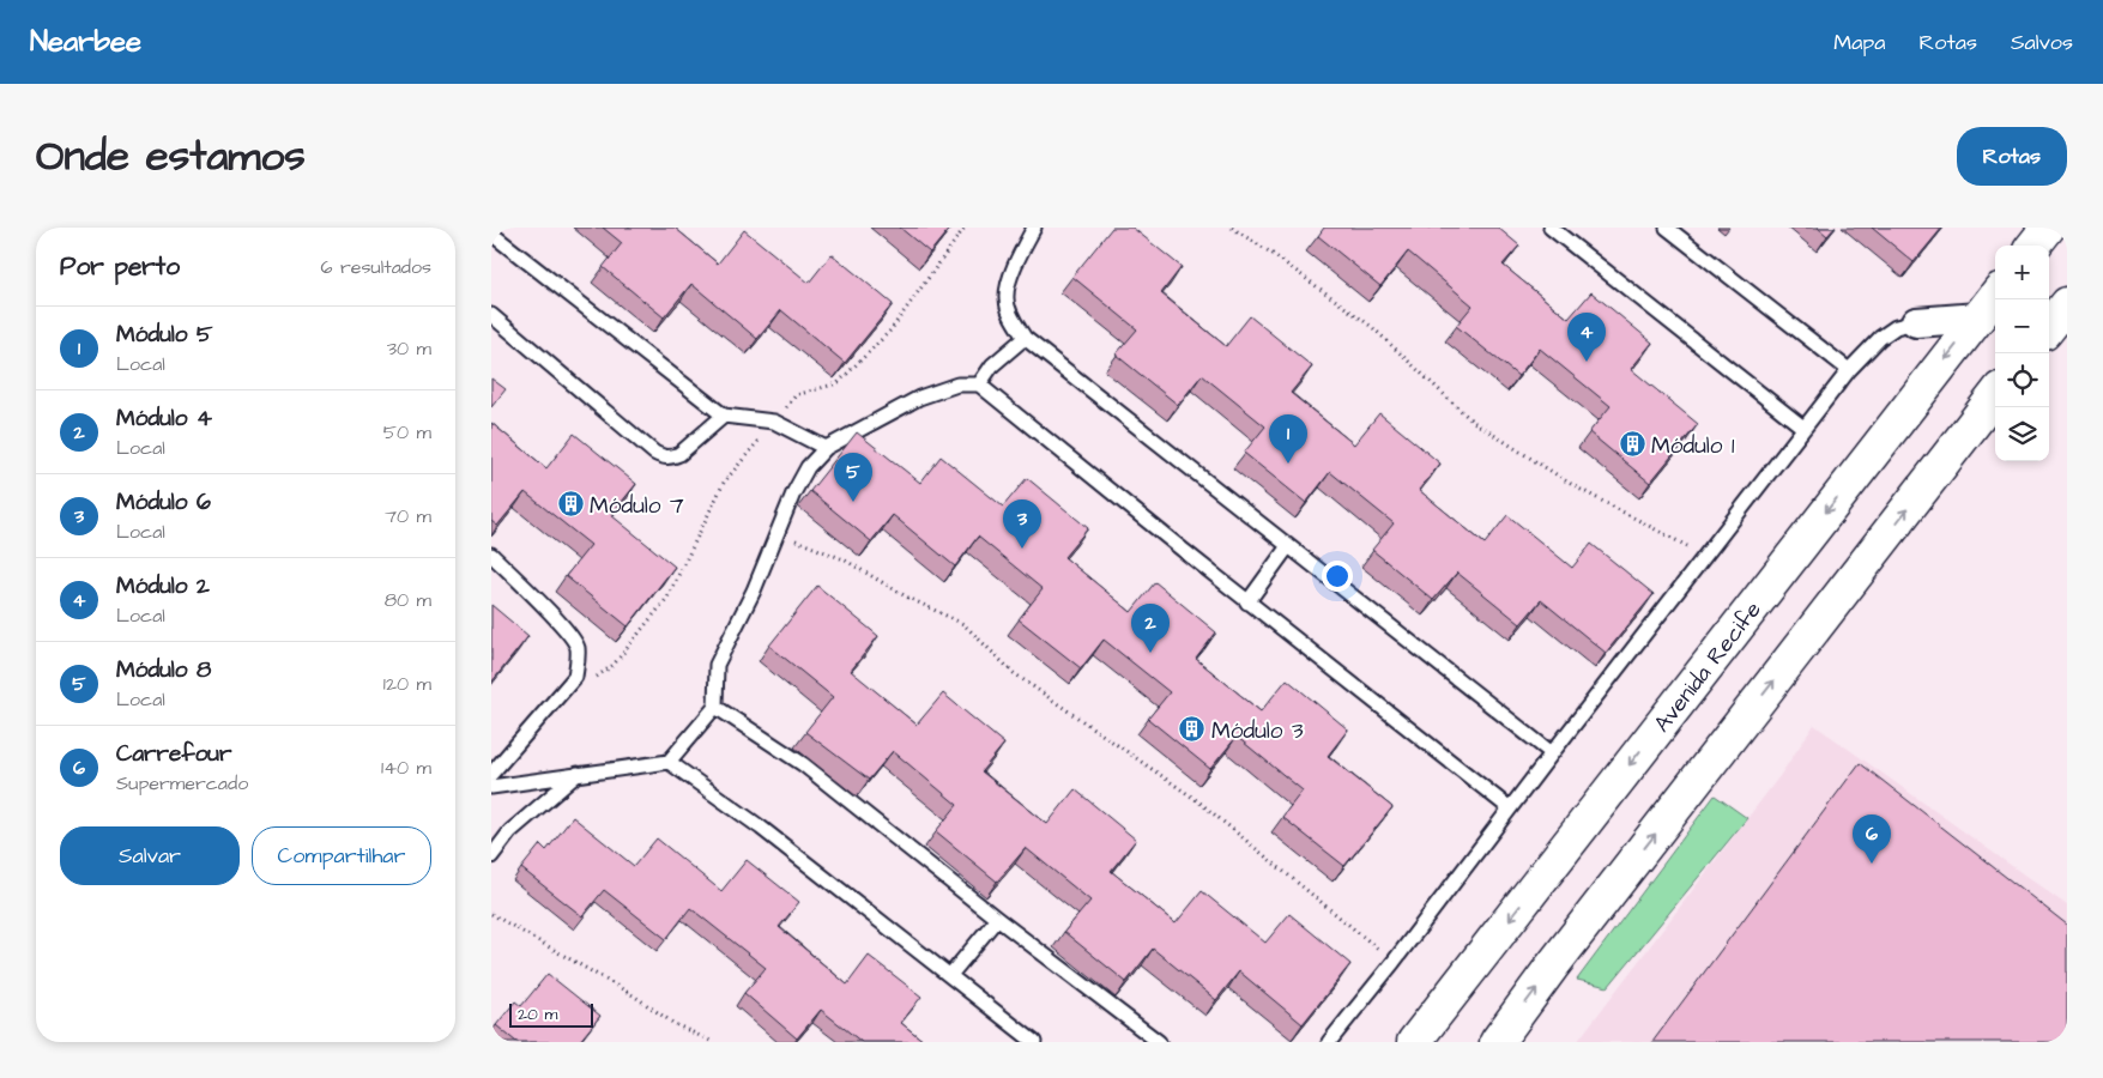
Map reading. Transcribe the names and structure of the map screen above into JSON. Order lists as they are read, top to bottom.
{
  "streets": {
    "main road": ["Avenida Recife"]
  },
  "places": {
    "building": ["Módulo 1", "Módulo 7", "Módulo 3"]
  },
  "scale_bar": "20 m",
  "page": {
    "header": "Nearbee",
    "nav": ["Mapa", "Rotas", "Salvos"],
    "title": "Onde estamos",
    "buttons": [
      "Rotas",
      ["Salvar", "Compartilhar"]
    ],
    "heading": ["Por perto", "6 resultados"],
    "map_buttons": ["+", "−"],
    "list": [
      {
        "mark": "1",
        "name": "Módulo 5",
        "note": "Local",
        "value": "30 m"
      },
      {
        "mark": "2",
        "name": "Módulo 4",
        "note": "Local",
        "value": "50 m"
      },
      {
        "mark": "3",
        "name": "Módulo 6",
        "note": "Local",
        "value": "70 m"
      },
      {
        "mark": "4",
        "name": "Módulo 2",
        "note": "Local",
        "value": "80 m"
      },
      {
        "mark": "5",
        "name": "Módulo 8",
        "note": "Local",
        "value": "120 m"
      },
      {
        "mark": "6",
        "name": "Carrefour",
        "note": "Supermercado",
        "value": "140 m"
      }
    ],
    "pins": [
      "4",
      "1",
      "5",
      "3",
      "2",
      "6"
    ],
    "scale": "20 m"
  }
}
